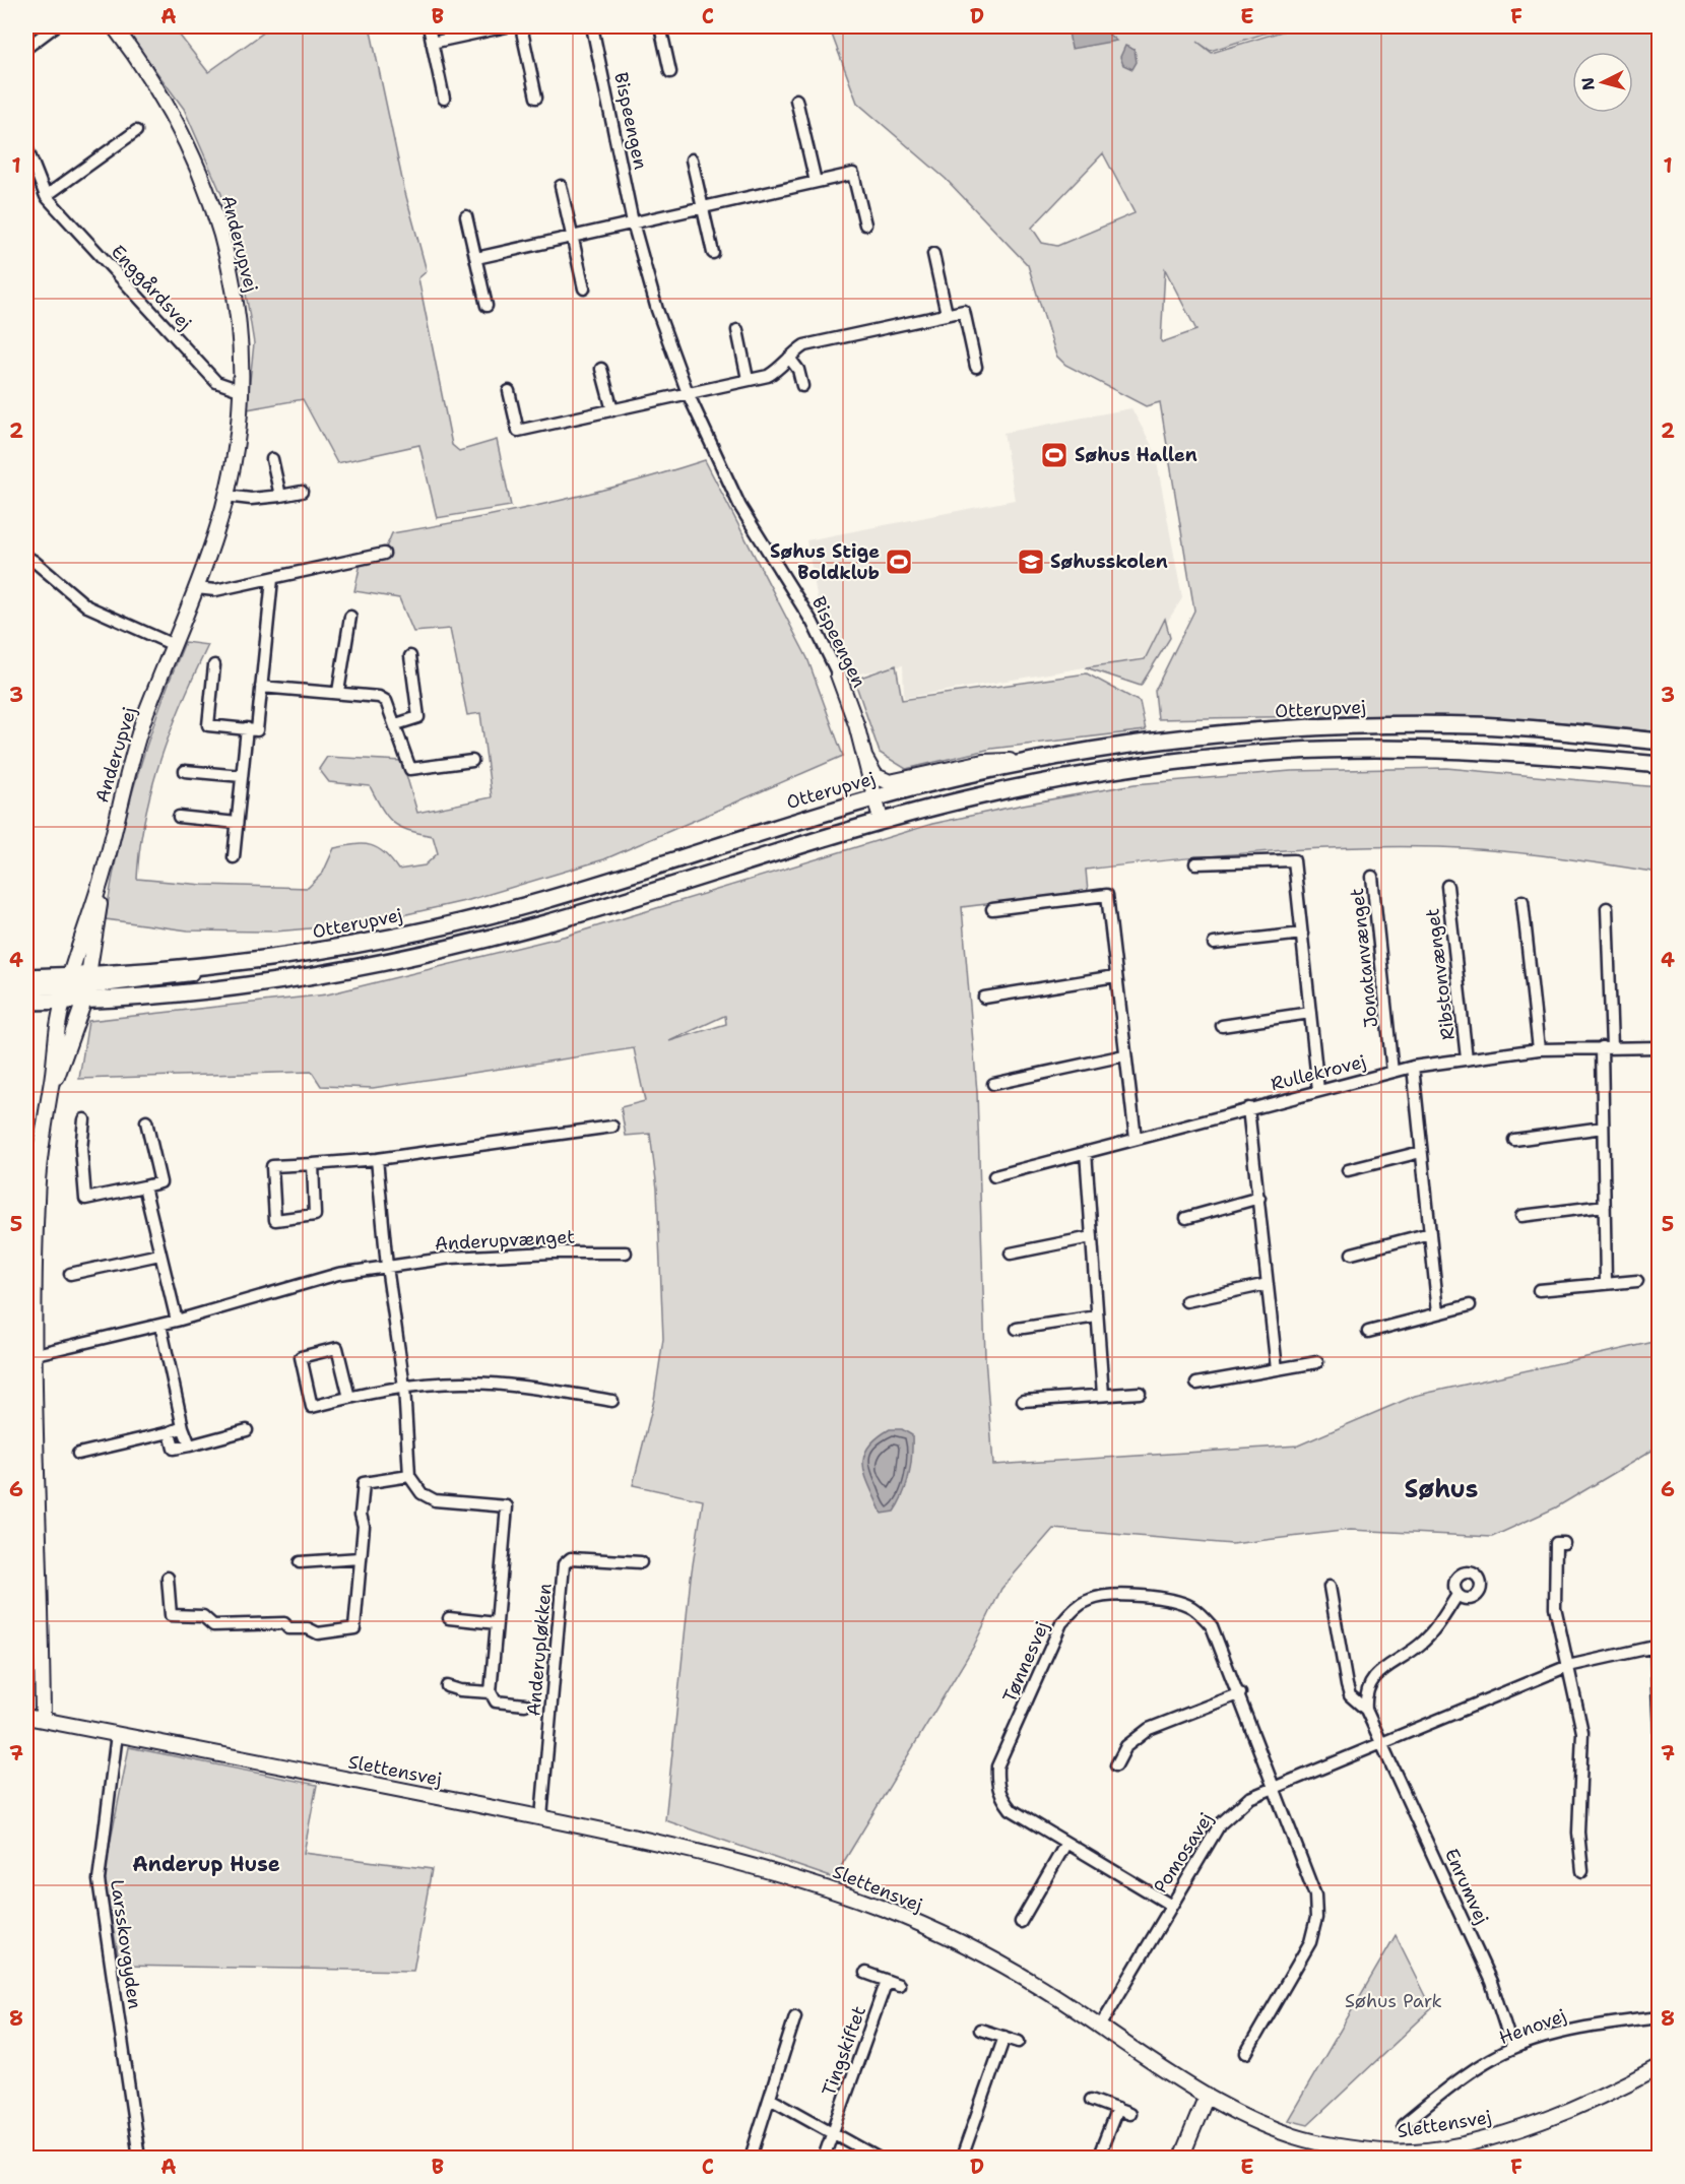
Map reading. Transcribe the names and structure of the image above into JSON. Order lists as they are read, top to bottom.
{
  "streets": {
    "main road": ["Otterupvej"],
    "street": [
      "Bispeengen",
      "Anderupvej",
      "Enggårdsvej",
      "Jonatanvænget",
      "Ribstonvænget",
      "Rullekrovej",
      "Anderupvænget",
      "Anderupløkken",
      "Tønnesvej",
      "Slettensvej",
      "Pomosavej",
      "Enrumvej",
      "Larsskovgyden",
      "Henovej",
      "Tingskiftet"
    ]
  },
  "crossings": [
    ["Bispeengen", "Otterupvej"],
    ["Anderupvej", "Enggårdsvej"],
    ["Anderupvej", "Otterupvej"],
    ["Anderupvej", "Anderupvænget"],
    ["Anderupvej", "Slettensvej"],
    ["Jonatanvænget", "Rullekrovej"],
    ["Ribstonvænget", "Rullekrovej"],
    ["Anderupløkken", "Slettensvej"],
    ["Tønnesvej", "Pomosavej"],
    ["Slettensvej", "Pomosavej"],
    ["Slettensvej", "Larsskovgyden"],
    ["Pomosavej", "Enrumvej"],
    ["Enrumvej", "Henovej"]
  ],
  "districts": ["Søhus", "Anderup Huse"],
  "parks": ["Søhus Park"],
  "places": {
    "sports": ["Søhus Hallen", "Søhus Stige Boldklub"],
    "school or university": ["Søhusskolen"]
  },
  "north": "left",
  "grid": {
    "columns": [
      "A",
      "B",
      "C",
      "D",
      "E",
      "F"
    ],
    "rows": [
      "1",
      "2",
      "3",
      "4",
      "5",
      "6",
      "7",
      "8"
    ]
  }
}
